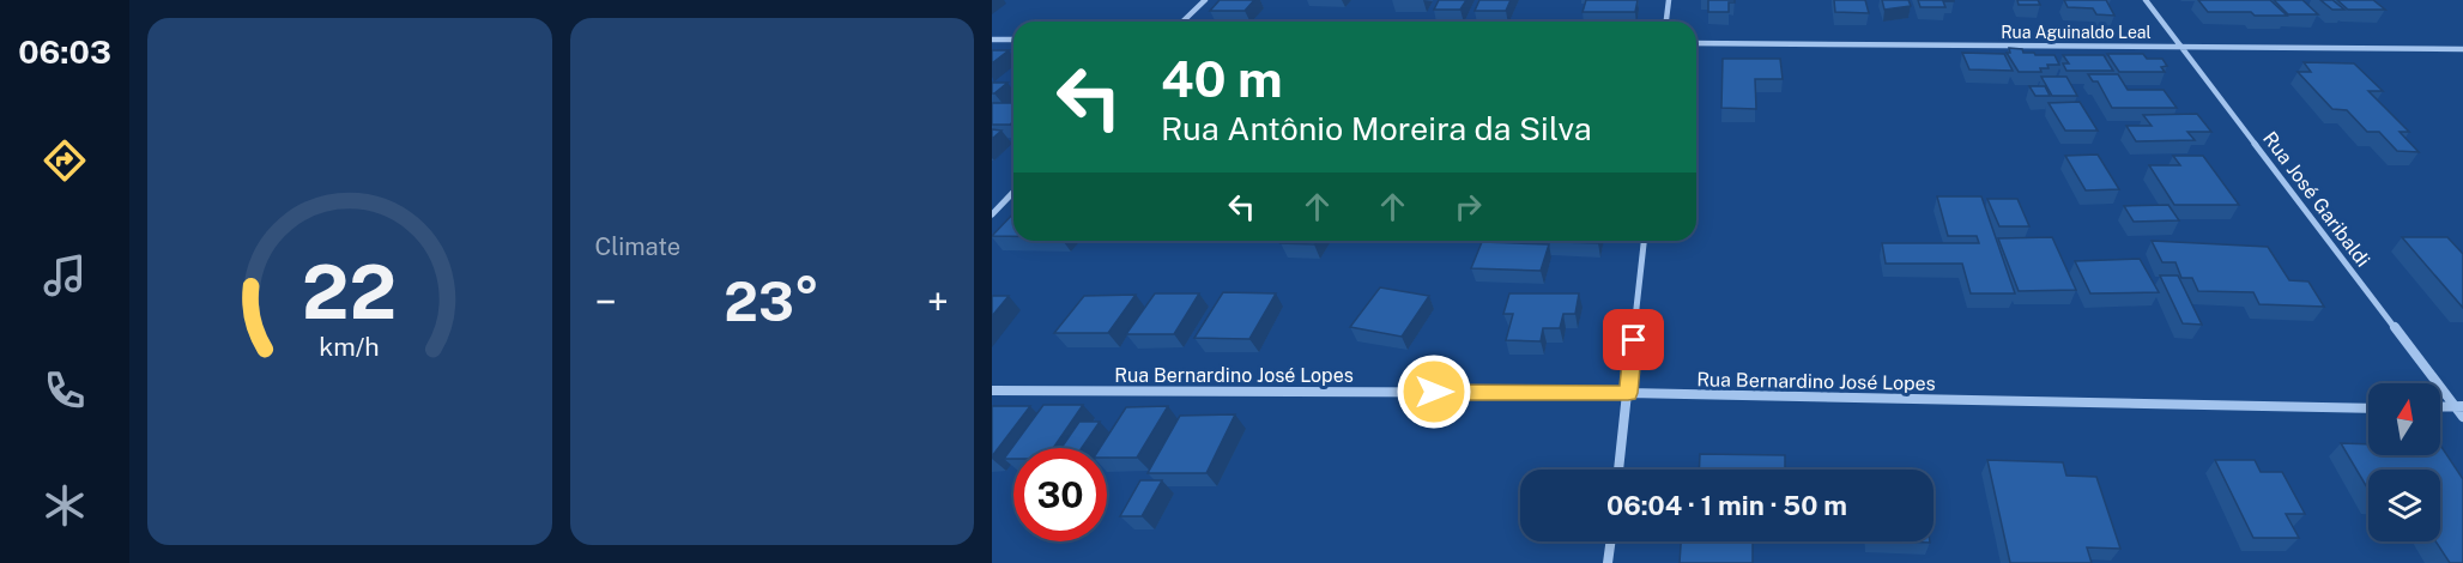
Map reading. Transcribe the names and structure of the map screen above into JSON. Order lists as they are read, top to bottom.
{
  "streets": {
    "street": ["Rua Aguinaldo Leal", "Rua José Garibaldi", "Rua Bernardino José Lopes"]
  },
  "crossings": [
    ["Rua Aguinaldo Leal", "Rua José Garibaldi"]
  ],
  "north": "top",
  "page": {
    "tabs": "06:03",
    "tile": "Climate",
    "turn": ["40 m", "Rua Antônio Moreira da Silva"],
    "heat": ["−", "23°", "+"],
    "limit": "30",
    "trip": "06:04 · 1 min · 50 m",
    "gauge": ["22", "km/h"]
  }
}
